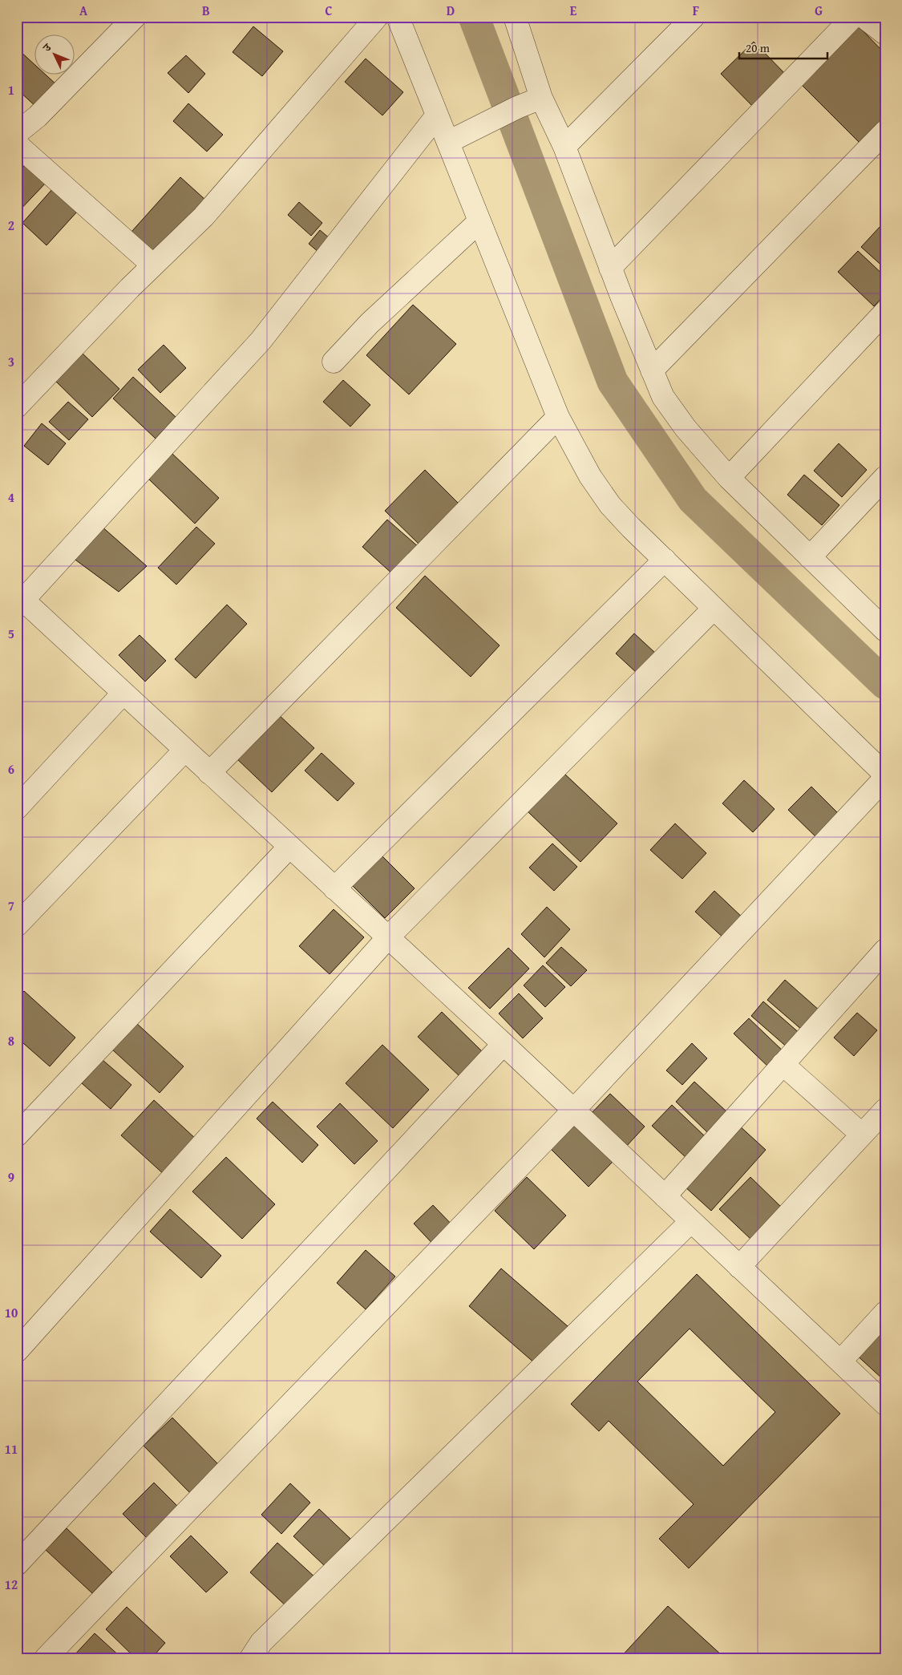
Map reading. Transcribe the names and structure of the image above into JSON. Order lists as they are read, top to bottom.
{
  "scale_bar": "20 m",
  "north": "top left",
  "grid": {
    "columns": [
      "A",
      "B",
      "C",
      "D",
      "E",
      "F",
      "G"
    ],
    "rows": [
      "1",
      "2",
      "3",
      "4",
      "5",
      "6",
      "7",
      "8",
      "9",
      "10",
      "11",
      "12"
    ]
  }
}
